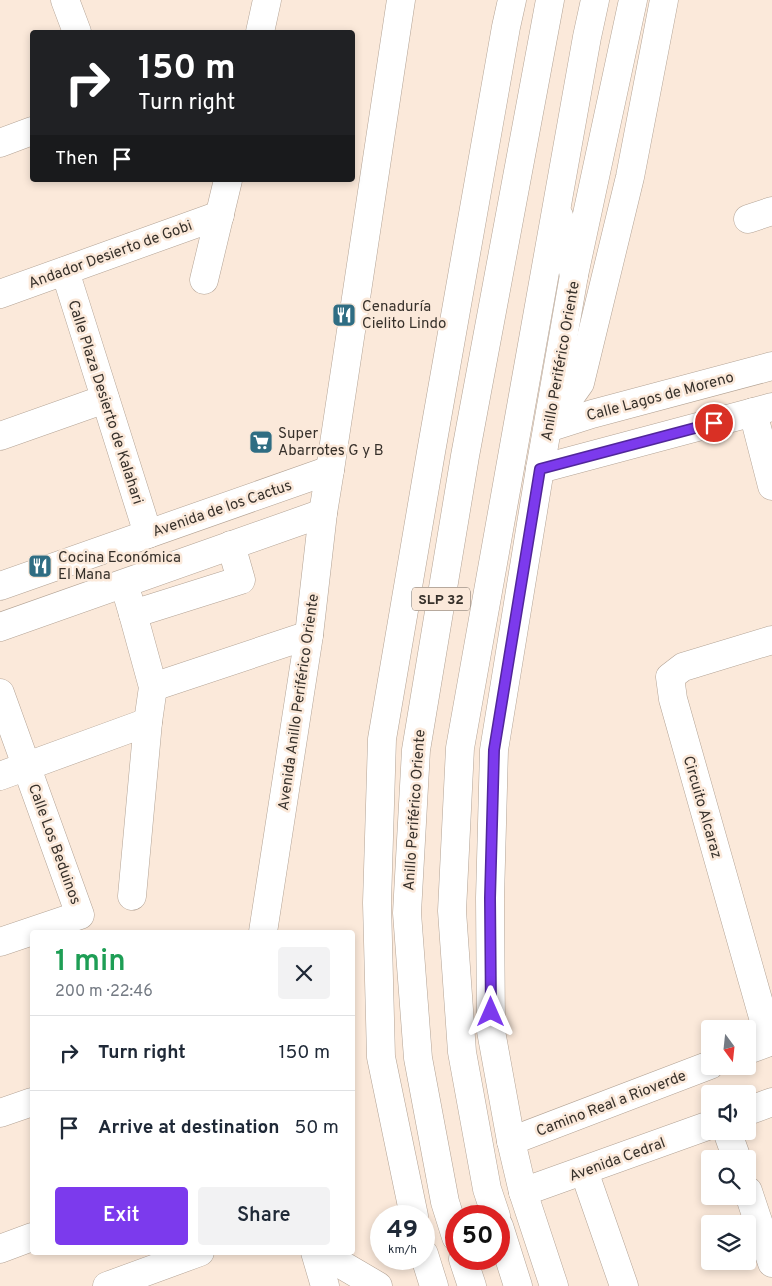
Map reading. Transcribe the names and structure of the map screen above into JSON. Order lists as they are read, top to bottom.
{
  "streets": {
    "main road": [
      "Andador Desierto de Gobi",
      "Anillo Periférico Oriente",
      "Calle Lagos de Moreno",
      "Calle Plaza Desierto de Kalahari",
      "Avenida de los Cactus",
      "SLP 32",
      "Avenida Anillo Periférico Oriente",
      "Circuito Alcaraz",
      "Calle Los Beduinos",
      "Camino Real a Rioverde",
      "Avenida Cedral"
    ]
  },
  "crossings": [
    ["Andador Desierto de Gobi", "Calle Plaza Desierto de Kalahari"],
    ["Anillo Periférico Oriente", "Calle Lagos de Moreno"],
    ["Anillo Periférico Oriente", "Camino Real a Rioverde"],
    ["Anillo Periférico Oriente", "Avenida Cedral"],
    ["Calle Plaza Desierto de Kalahari", "Avenida de los Cactus"],
    ["Avenida de los Cactus", "Avenida Anillo Periférico Oriente"]
  ],
  "places": {
    "restaurant": ["Cenaduría Cielito Lindo", "Cocina Económica El Mana"],
    "supermarket": ["Super Abarrotes G y B"]
  },
  "north": "bottom",
  "page": {
    "turn": ["150 m", "Turn right"],
    "then": "Then",
    "heading": ["1 min", "200 m · 22:46"],
    "list": [
      {
        "name": "Turn right",
        "value": "150 m"
      },
      {
        "name": "Arrive at destination",
        "value": "50 m"
      }
    ],
    "buttons": ["Exit", "Share"],
    "speed": "49 km/h",
    "limit": "50"
  }
}
